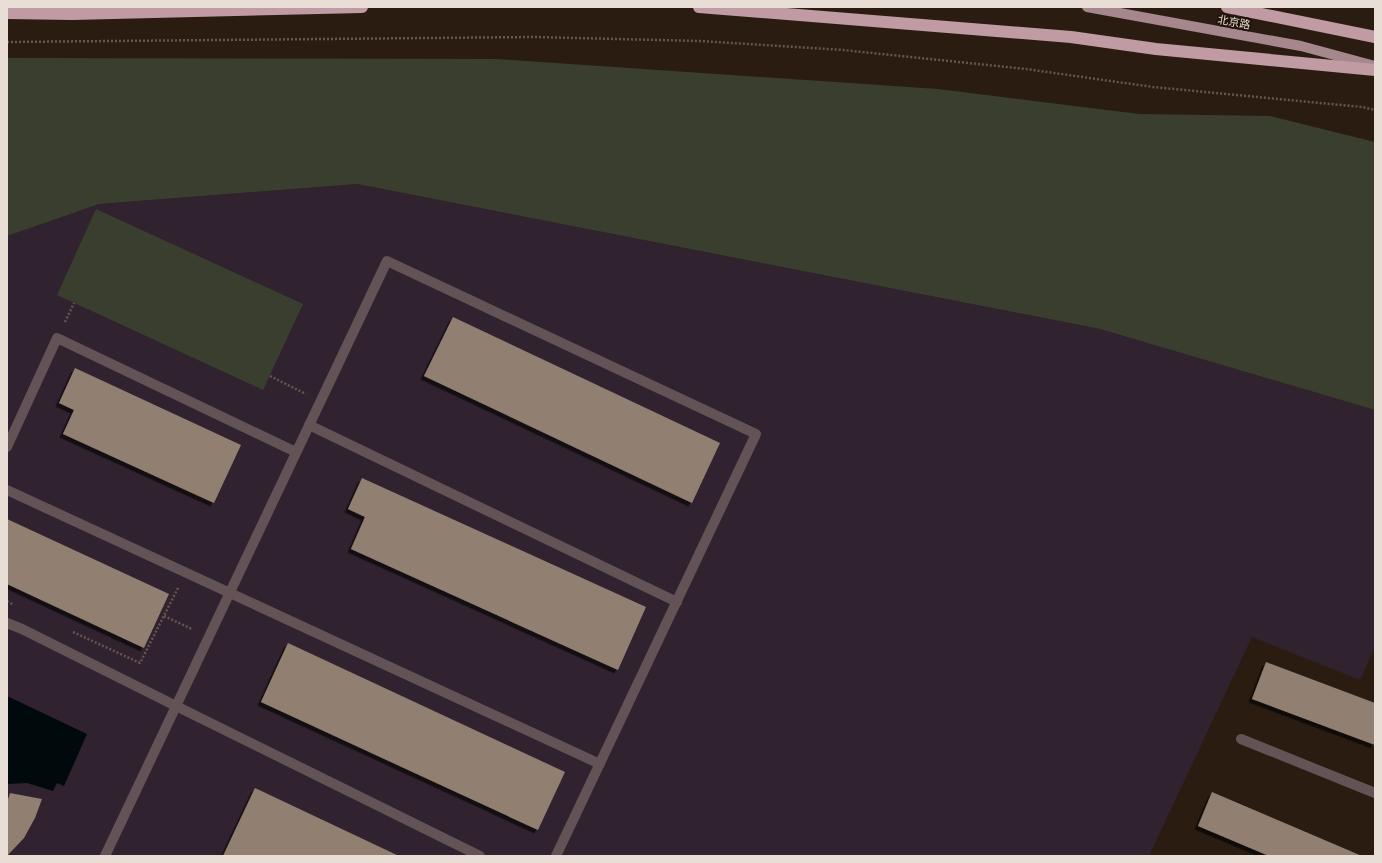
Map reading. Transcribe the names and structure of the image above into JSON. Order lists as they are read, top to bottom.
{
  "streets": {
    "main road": ["北京路"]
  }
}
